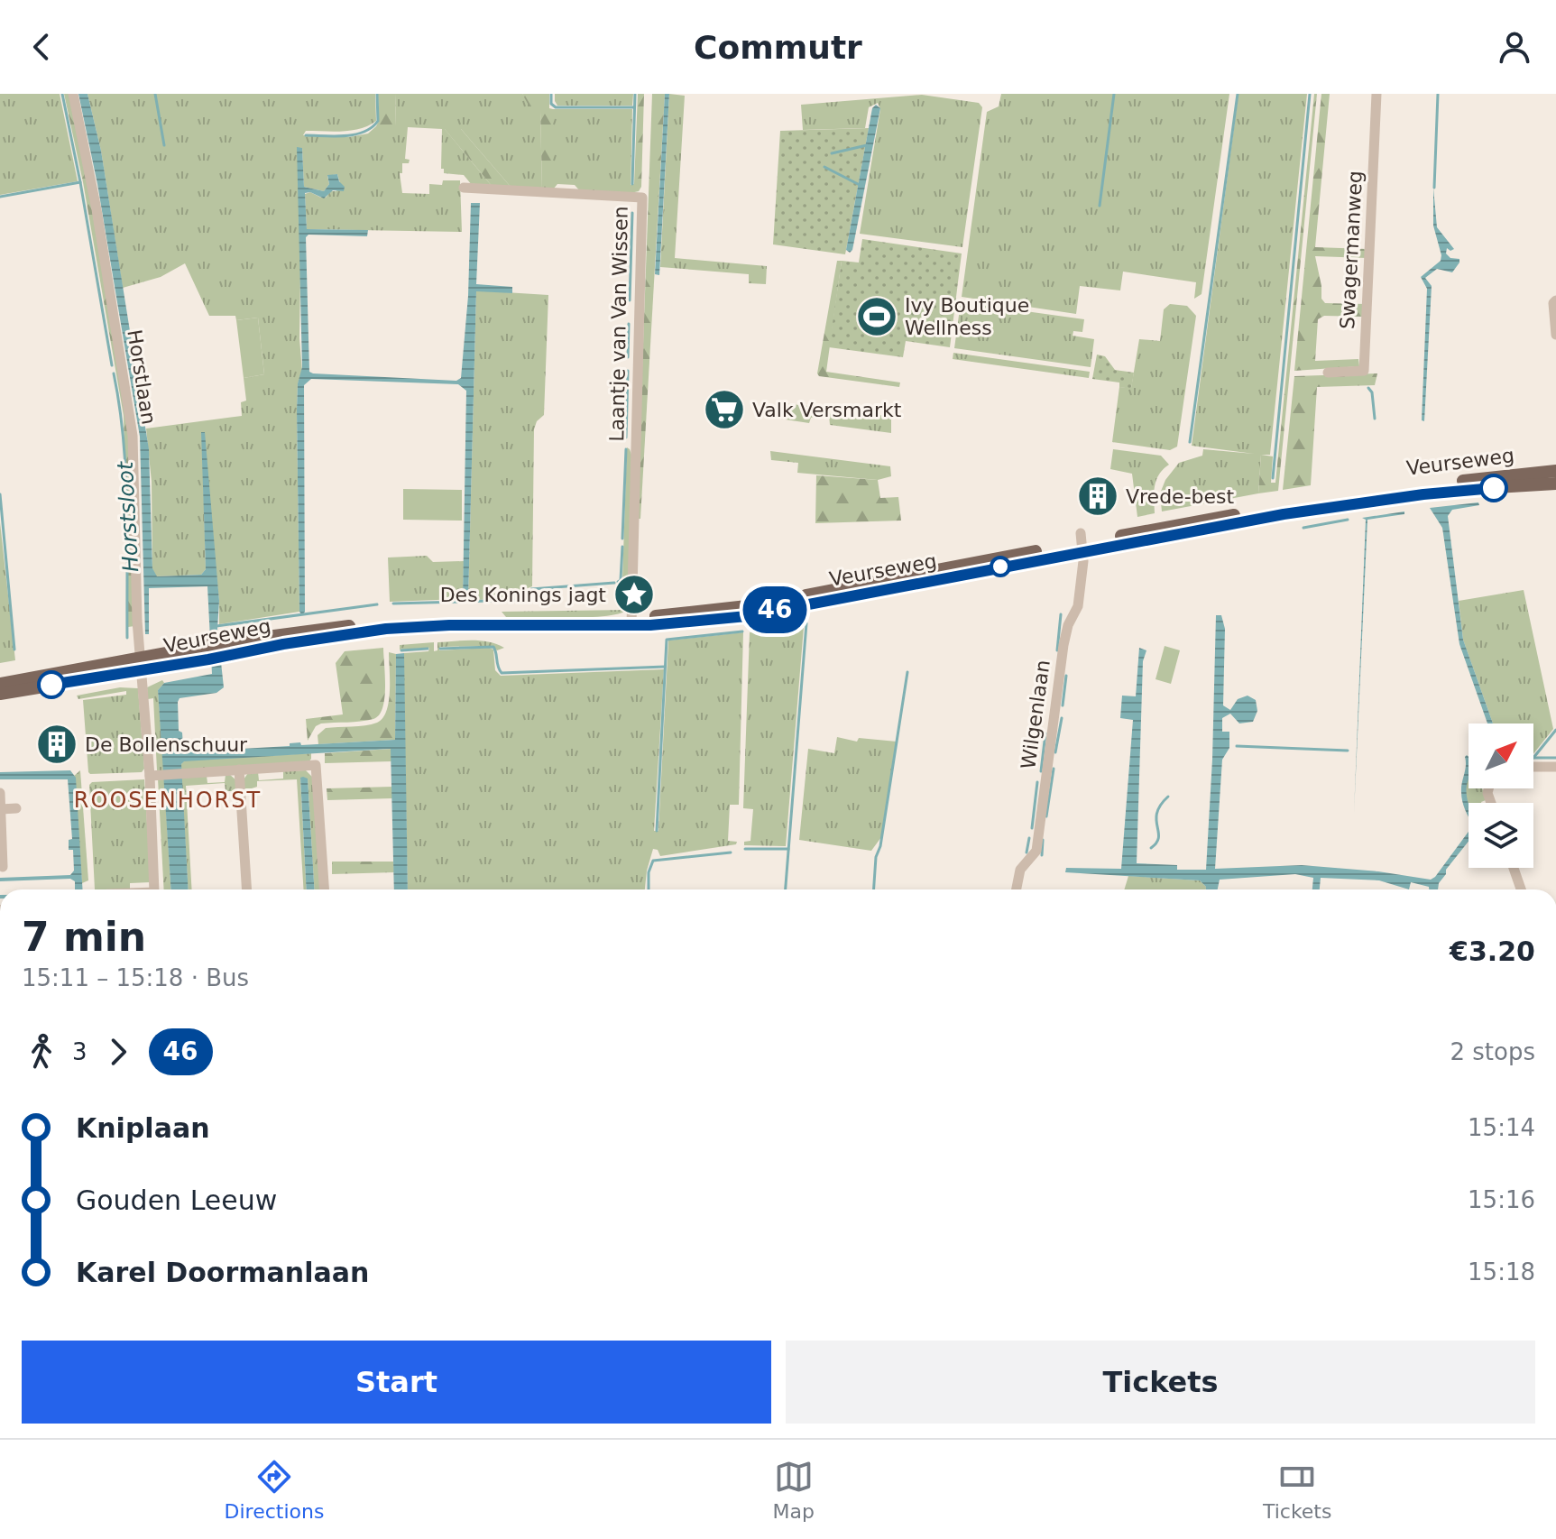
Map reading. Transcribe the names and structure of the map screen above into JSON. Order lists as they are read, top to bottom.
{
  "streets": {
    "main road": ["Veurseweg"],
    "street": [
      "Swagermanweg",
      "Laantje van Van Wissen",
      "Horstlaan",
      "Wilgenlaan"
    ]
  },
  "crossings": [
    ["Laantje van Van Wissen", "Veurseweg"],
    ["Horstlaan", "Veurseweg"],
    ["Veurseweg", "Wilgenlaan"]
  ],
  "districts": ["ROOSENHORST"],
  "water": ["Horstsloot"],
  "places": {
    "sports": ["Ivy Boutique Wellness"],
    "supermarket": ["Valk Versmarkt"],
    "building": ["Vrede-best", "De Bollenschuur"],
    "place": ["Des Konings jagt"]
  },
  "lines": ["bus line 46"],
  "north": "top right",
  "page": {
    "header": "Commutr",
    "on_map": "46",
    "heading": ["7 min", "15:11 – 15:18 · Bus", "€3.20"],
    "legs": ["3", "46", "2 stops"],
    "list": [
      {
        "name": "Kniplaan",
        "value": "15:14"
      },
      {
        "name": "Gouden Leeuw",
        "value": "15:16"
      },
      {
        "name": "Karel Doormanlaan",
        "value": "15:18"
      }
    ],
    "buttons": ["Start", "Tickets"],
    "tabs": ["Directions", "Map", "Tickets"]
  }
}
